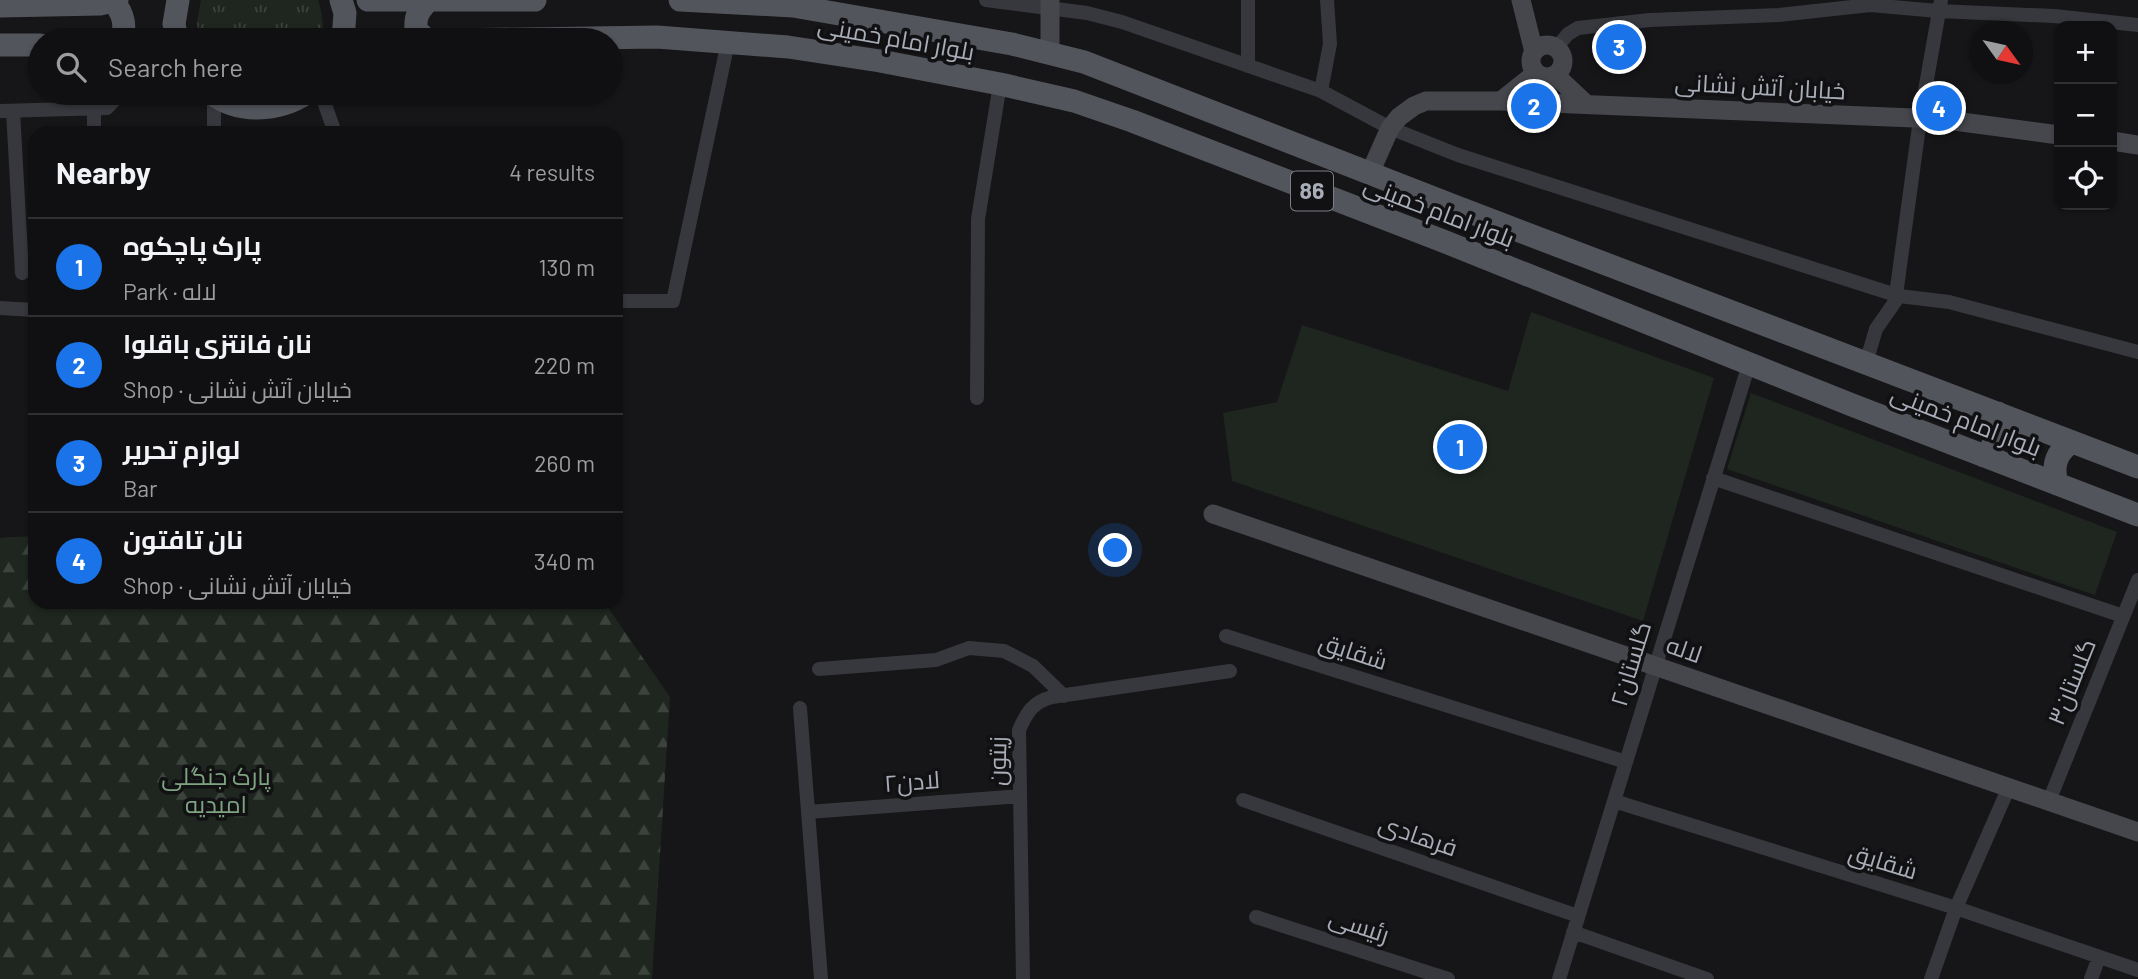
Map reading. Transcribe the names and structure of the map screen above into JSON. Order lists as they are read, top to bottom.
{
  "streets": {
    "main road": ["بلوار امام خمینی", "86"],
    "street": [
      "خیابان آتش نشانی",
      "لاله",
      "شقایق",
      "گلستان۲",
      "گلستان۳",
      "زیتون",
      "لادن۲",
      "فرهادی",
      "رئیسی"
    ]
  },
  "crossings": [
    ["بلوار امام خمینی", "خیابان آتش نشانی"],
    ["بلوار امام خمینی", "گلستان۲"],
    ["لاله", "گلستان۲"],
    ["لاله", "گلستان۳"],
    ["شقایق", "گلستان۲"],
    ["گلستان۲", "فرهادی"],
    ["زیتون", "لادن۲"]
  ],
  "parks": ["پارک جنگلی امیدیه"],
  "north": "bottom right",
  "page": {
    "pins": [
      "3",
      "2",
      "4",
      "1"
    ],
    "map_buttons": ["+", "−"],
    "search": "Search here",
    "heading": ["Nearby", "4 results"],
    "list": [
      {
        "mark": "1",
        "name": "پارک پاچکوه",
        "note": "Park · لاله",
        "value": "130 m"
      },
      {
        "mark": "2",
        "name": "نان فانتزی باقلوا",
        "note": "Shop · خیابان آتش نشانی",
        "value": "220 m"
      },
      {
        "mark": "3",
        "name": "لوازم تحریر",
        "note": "Bar",
        "value": "260 m"
      },
      {
        "mark": "4",
        "name": "نان تافتون",
        "note": "Shop · خیابان آتش نشانی",
        "value": "340 m"
      }
    ]
  }
}
